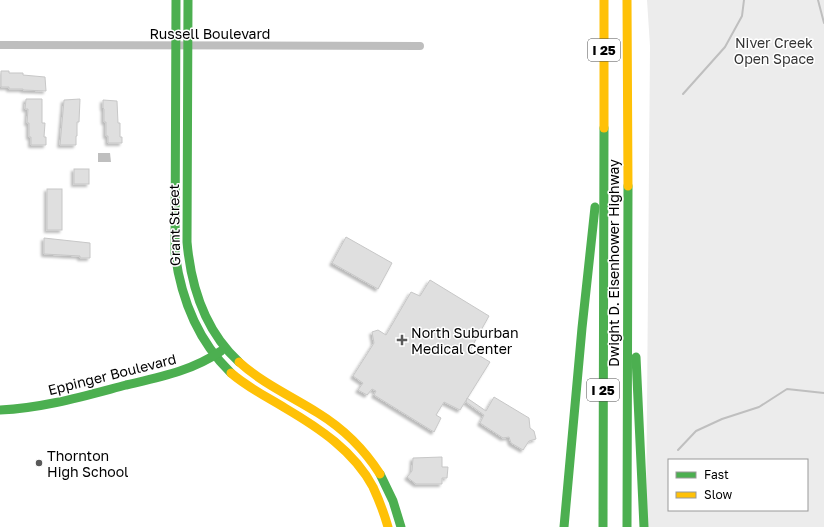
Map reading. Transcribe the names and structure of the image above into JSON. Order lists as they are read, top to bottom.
{
  "streets": {
    "main road": [
      "I 25",
      "Grant Street",
      "Dwight D. Eisenhower Highway",
      "Eppinger Boulevard"
    ],
    "street": ["Russell Boulevard"]
  },
  "crossings": [
    ["Russell Boulevard", "Grant Street"],
    ["Grant Street", "Eppinger Boulevard"]
  ],
  "parks": ["Niver Creek Open Space"],
  "places": {
    "health": ["North Suburban Medical Center"],
    "other": ["Thornton High School"]
  },
  "legend": ["Fast", "Slow"]
}
